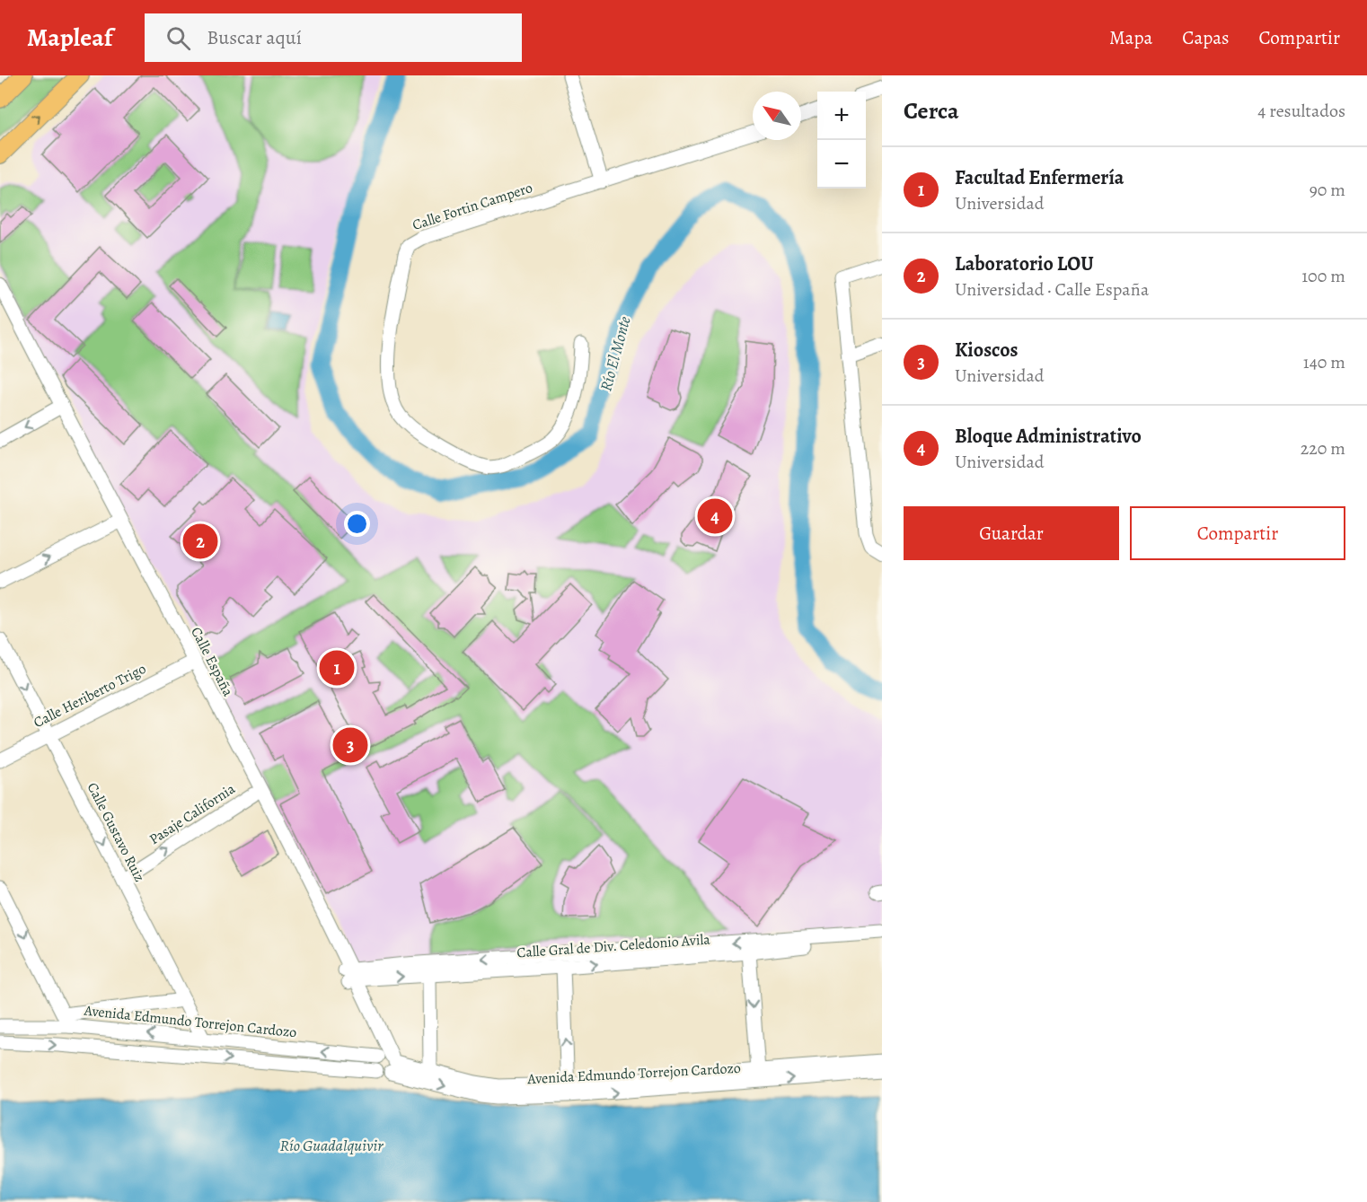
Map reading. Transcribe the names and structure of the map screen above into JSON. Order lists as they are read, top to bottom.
{
  "streets": {
    "street": [
      "Calle Fortin Campero",
      "Calle España",
      "Calle Heriberto Trigo",
      "Pasaje California",
      "Calle Gustavo Ruiz",
      "Calle Gral de Div. Celedonio Avila",
      "Avenida Edmundo Torrejon Cardozo"
    ]
  },
  "crossings": [
    ["Calle España", "Calle Heriberto Trigo"],
    ["Calle España", "Pasaje California"],
    ["Calle España", "Calle Gral de Div. Celedonio Avila"],
    ["Calle España", "Avenida Edmundo Torrejon Cardozo"],
    ["Calle Heriberto Trigo", "Calle Gustavo Ruiz"],
    ["Pasaje California", "Calle Gustavo Ruiz"],
    ["Calle Gustavo Ruiz", "Avenida Edmundo Torrejon Cardozo"]
  ],
  "one_way": ["Pasaje California", "Calle Gustavo Ruiz"],
  "water": ["Río El Monte", "Río Guadalquivir"],
  "north": "top left",
  "page": {
    "header": "Mapleaf",
    "search": "Buscar aquí",
    "nav": ["Mapa", "Capas", "Compartir"],
    "heading": ["Cerca", "4 resultados"],
    "map_buttons": ["+", "−"],
    "list": [
      {
        "mark": "1",
        "name": "Facultad Enfermería",
        "note": "Universidad",
        "value": "90 m"
      },
      {
        "mark": "2",
        "name": "Laboratorio LOU",
        "note": "Universidad · Calle España",
        "value": "100 m"
      },
      {
        "mark": "3",
        "name": "Kioscos",
        "note": "Universidad",
        "value": "140 m"
      },
      {
        "mark": "4",
        "name": "Bloque Administrativo",
        "note": "Universidad",
        "value": "220 m"
      }
    ],
    "buttons": ["Guardar", "Compartir"],
    "pins": [
      "4",
      "2",
      "1",
      "3"
    ]
  }
}
